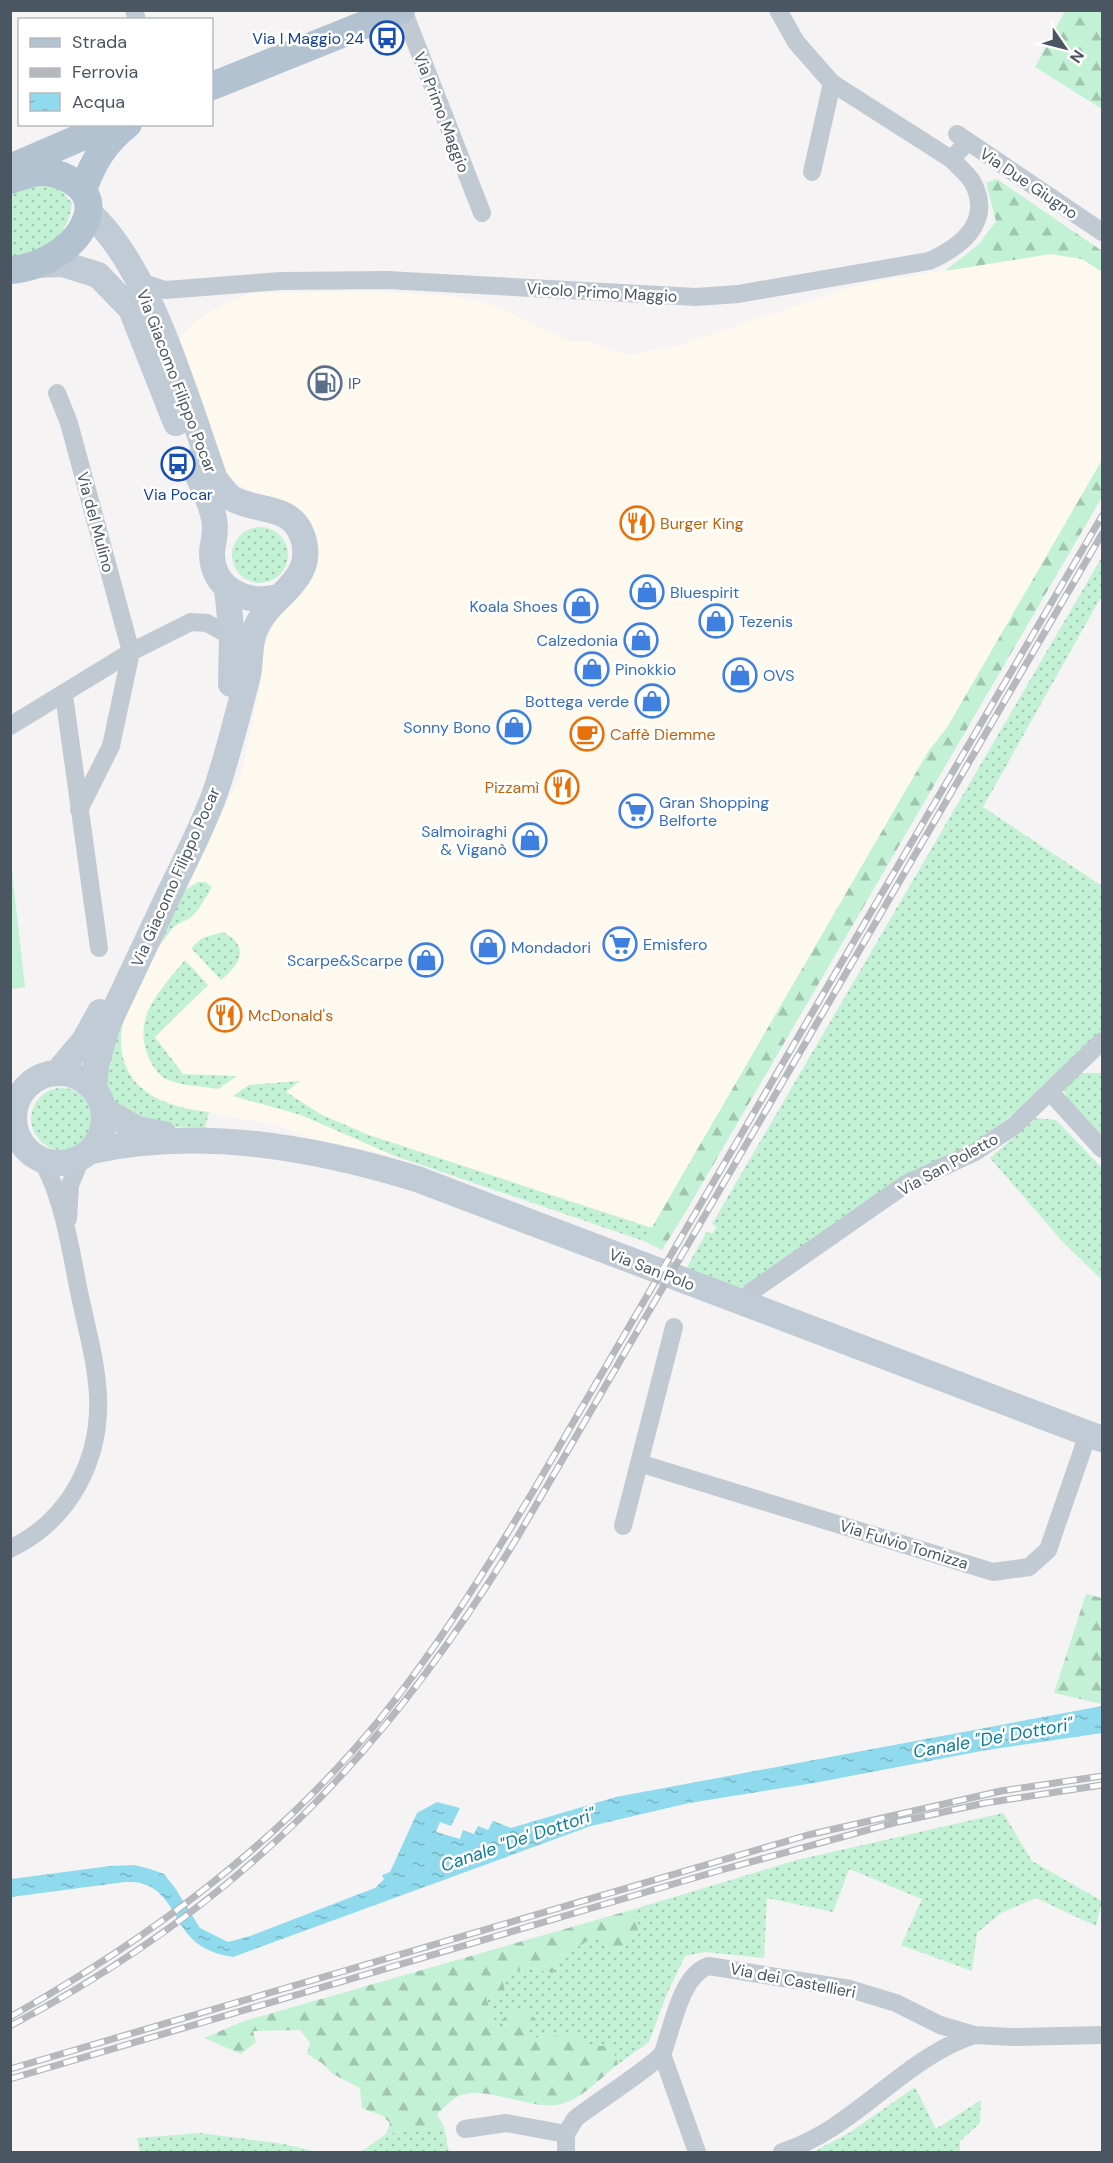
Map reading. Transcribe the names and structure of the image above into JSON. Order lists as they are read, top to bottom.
{
  "streets": {
    "main road": ["Via Primo Maggio", "Via Giacomo Filippo Pocar", "Via San Polo"],
    "street": [
      "Via Due Giugno",
      "Vicolo Primo Maggio",
      "Via del Mulino",
      "Via San Poletto",
      "Via Fulvio Tomizza",
      "Via dei Castellieri"
    ]
  },
  "crossings": [
    ["Via Due Giugno", "Vicolo Primo Maggio"],
    ["Vicolo Primo Maggio", "Via Giacomo Filippo Pocar"],
    ["Via Giacomo Filippo Pocar", "Via San Polo"],
    ["Via San Polo", "Via Fulvio Tomizza"]
  ],
  "water": ["Canale \"De' Dottori\""],
  "places": {
    "bus stop": ["Via I Maggio 24", "Via Pocar"],
    "fuel station": ["IP"],
    "restaurant": ["Burger King", "Pizzamì", "McDonald's"],
    "shop": [
      "Bluespirit",
      "Koala Shoes",
      "Tezenis",
      "Calzedonia",
      "Pinokkio",
      "OVS",
      "Bottega verde",
      "Sonny Bono",
      "Salmoiraghi & Viganò",
      "Mondadori",
      "Scarpe&Scarpe"
    ],
    "cafe": ["Caffè Diemme"],
    "supermarket": ["Gran Shopping Belforte", "Emisfero"]
  },
  "legend": ["Strada", "Ferrovia", "Acqua"],
  "north": "bottom right"
}
